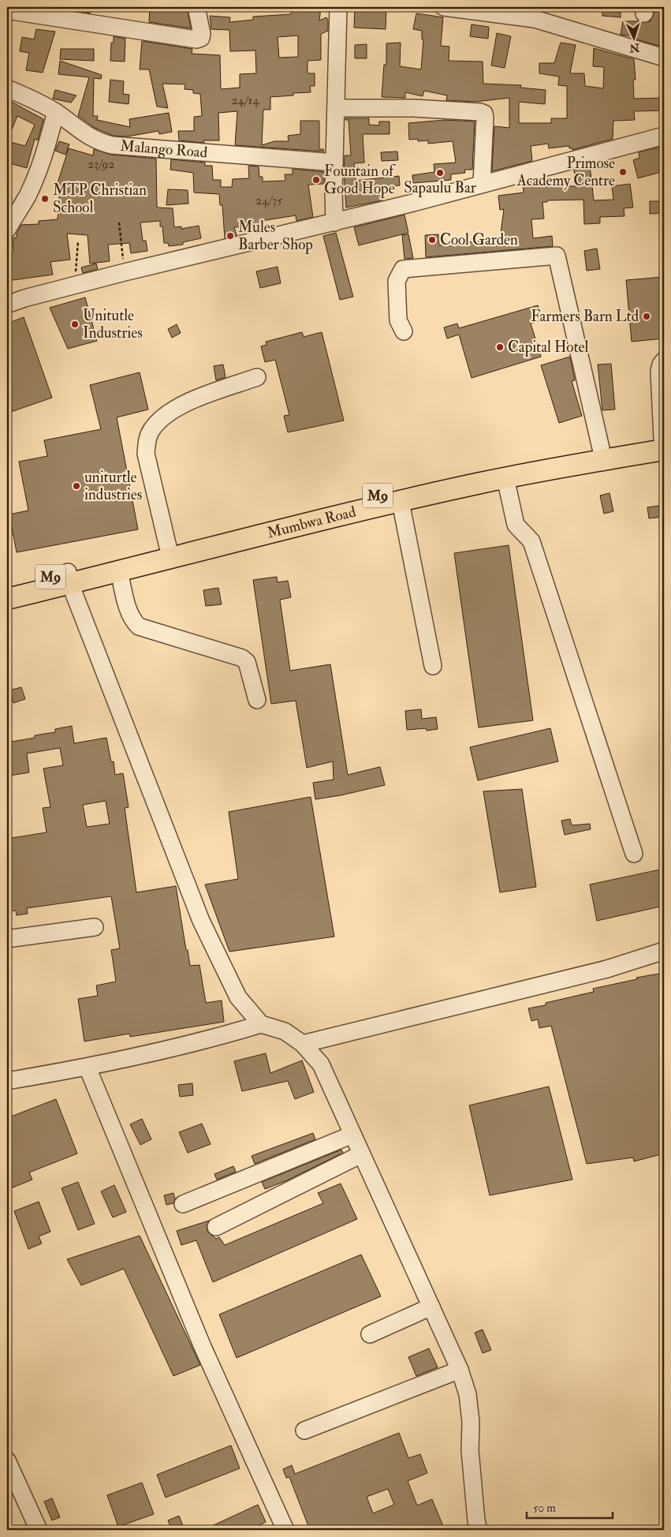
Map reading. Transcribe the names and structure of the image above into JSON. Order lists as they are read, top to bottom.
{
  "streets": {
    "main road": ["M9", "Mumbwa Road"],
    "street": ["Malango Road"]
  },
  "places": [
    "Primose Academy Centre",
    "Sapaulu Bar",
    "Fountain of Good Hope",
    "MTP Christian School",
    "Mules Barber Shop",
    "Cool Garden",
    "Farmers Barn Ltd",
    "Unitutle Industries",
    "Capital Hotel",
    "uniturtle industries"
  ],
  "house_numbers": ["24/14", "23/92", "24/35"],
  "scale_bar": "50 m",
  "north": "bottom"
}
